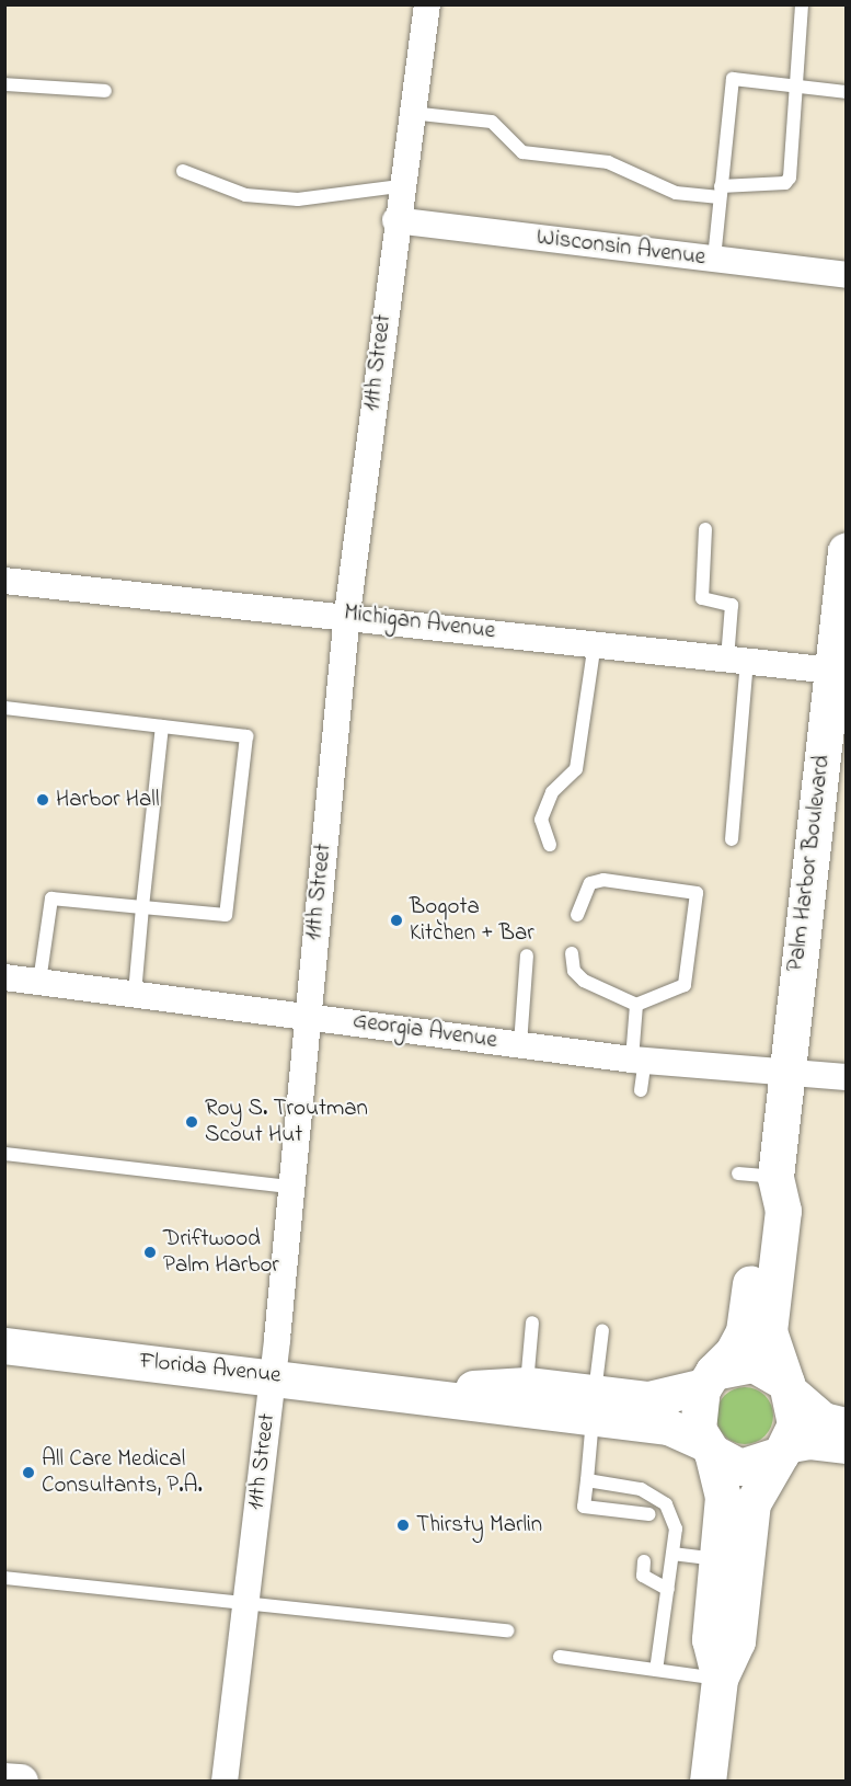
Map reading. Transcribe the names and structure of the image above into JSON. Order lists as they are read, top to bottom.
{
  "streets": {
    "main road": ["Palm Harbor Boulevard", "Florida Avenue"],
    "street": [
      "Wisconsin Avenue",
      "11th Street",
      "Michigan Avenue",
      "Georgia Avenue"
    ]
  },
  "crossings": [
    ["Wisconsin Avenue", "11th Street"],
    ["11th Street", "Michigan Avenue"],
    ["11th Street", "Georgia Avenue"],
    ["11th Street", "Florida Avenue"],
    ["Michigan Avenue", "Palm Harbor Boulevard"],
    ["Palm Harbor Boulevard", "Georgia Avenue"],
    ["Palm Harbor Boulevard", "Florida Avenue"]
  ],
  "places": [
    "Harbor Hall",
    "Bogota Kitchen + Bar",
    "Roy S. Troutman Scout Hut",
    "Driftwood Palm Harbor",
    "All Care Medical Consultants, P.A.",
    "Thirsty Marlin"
  ]
}
